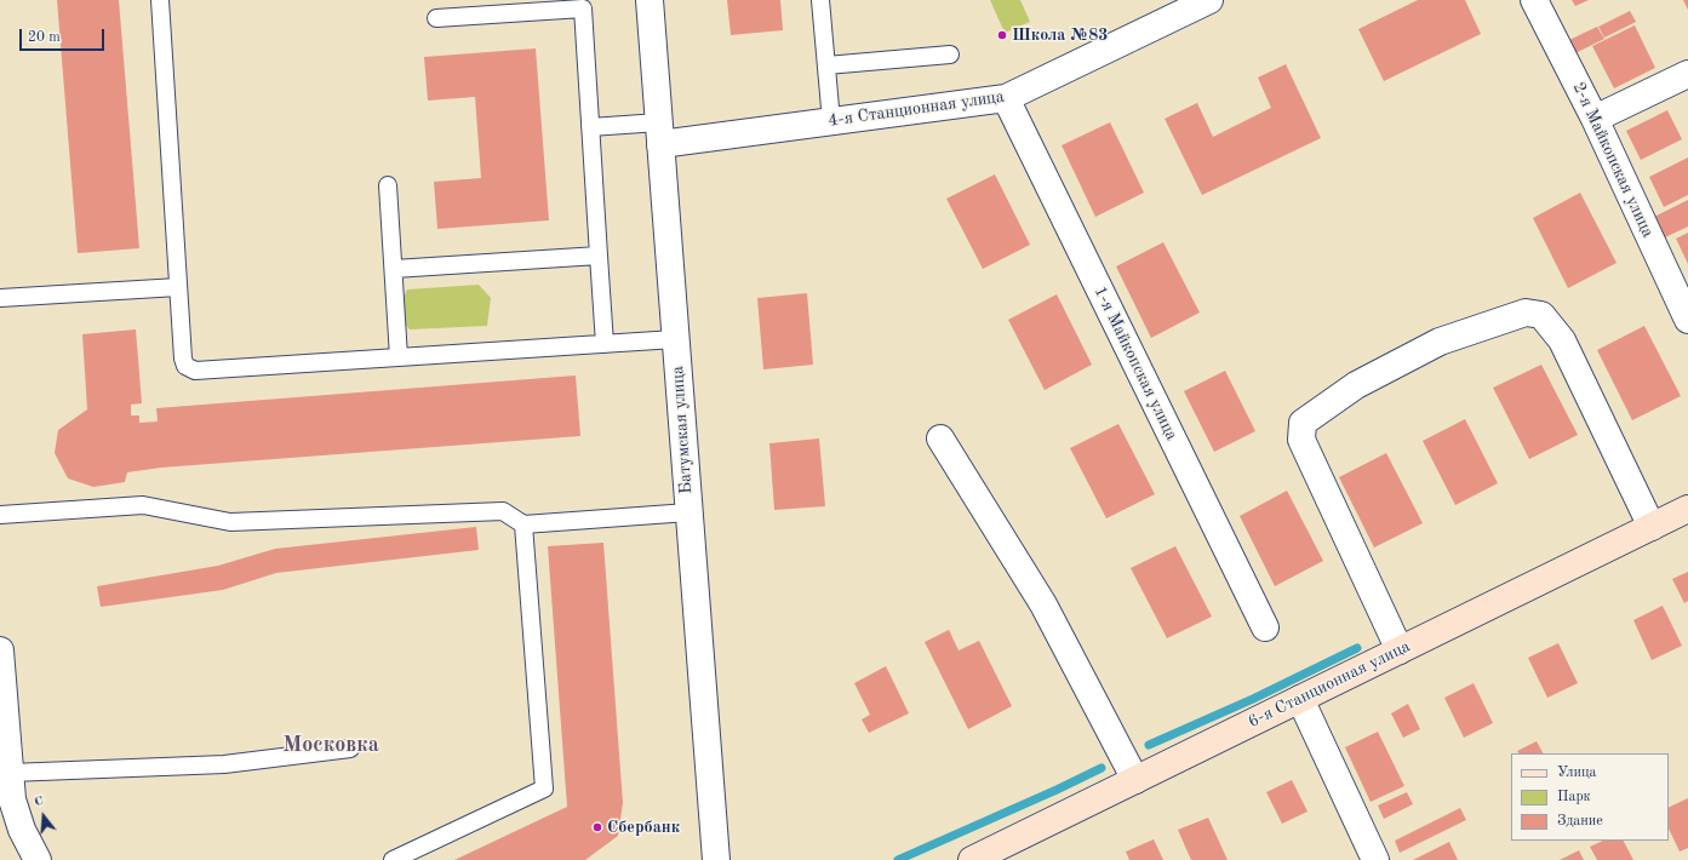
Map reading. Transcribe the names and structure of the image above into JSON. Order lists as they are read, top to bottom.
{
  "streets": {
    "main road": ["6-я Станционная улица"],
    "street": [
      "4-я Станционная улица",
      "2-я Майкопская улица",
      "1-я Майкопская улица",
      "Батумская улица"
    ]
  },
  "crossings": [
    ["4-я Станционная улица", "1-я Майкопская улица"],
    ["4-я Станционная улица", "Батумская улица"]
  ],
  "districts": ["Московка"],
  "places": ["Школа №83", "Сбербанк"],
  "legend": ["Улица", "Парк", "Здание"],
  "scale_bar": "20 m",
  "north": "top"
}
